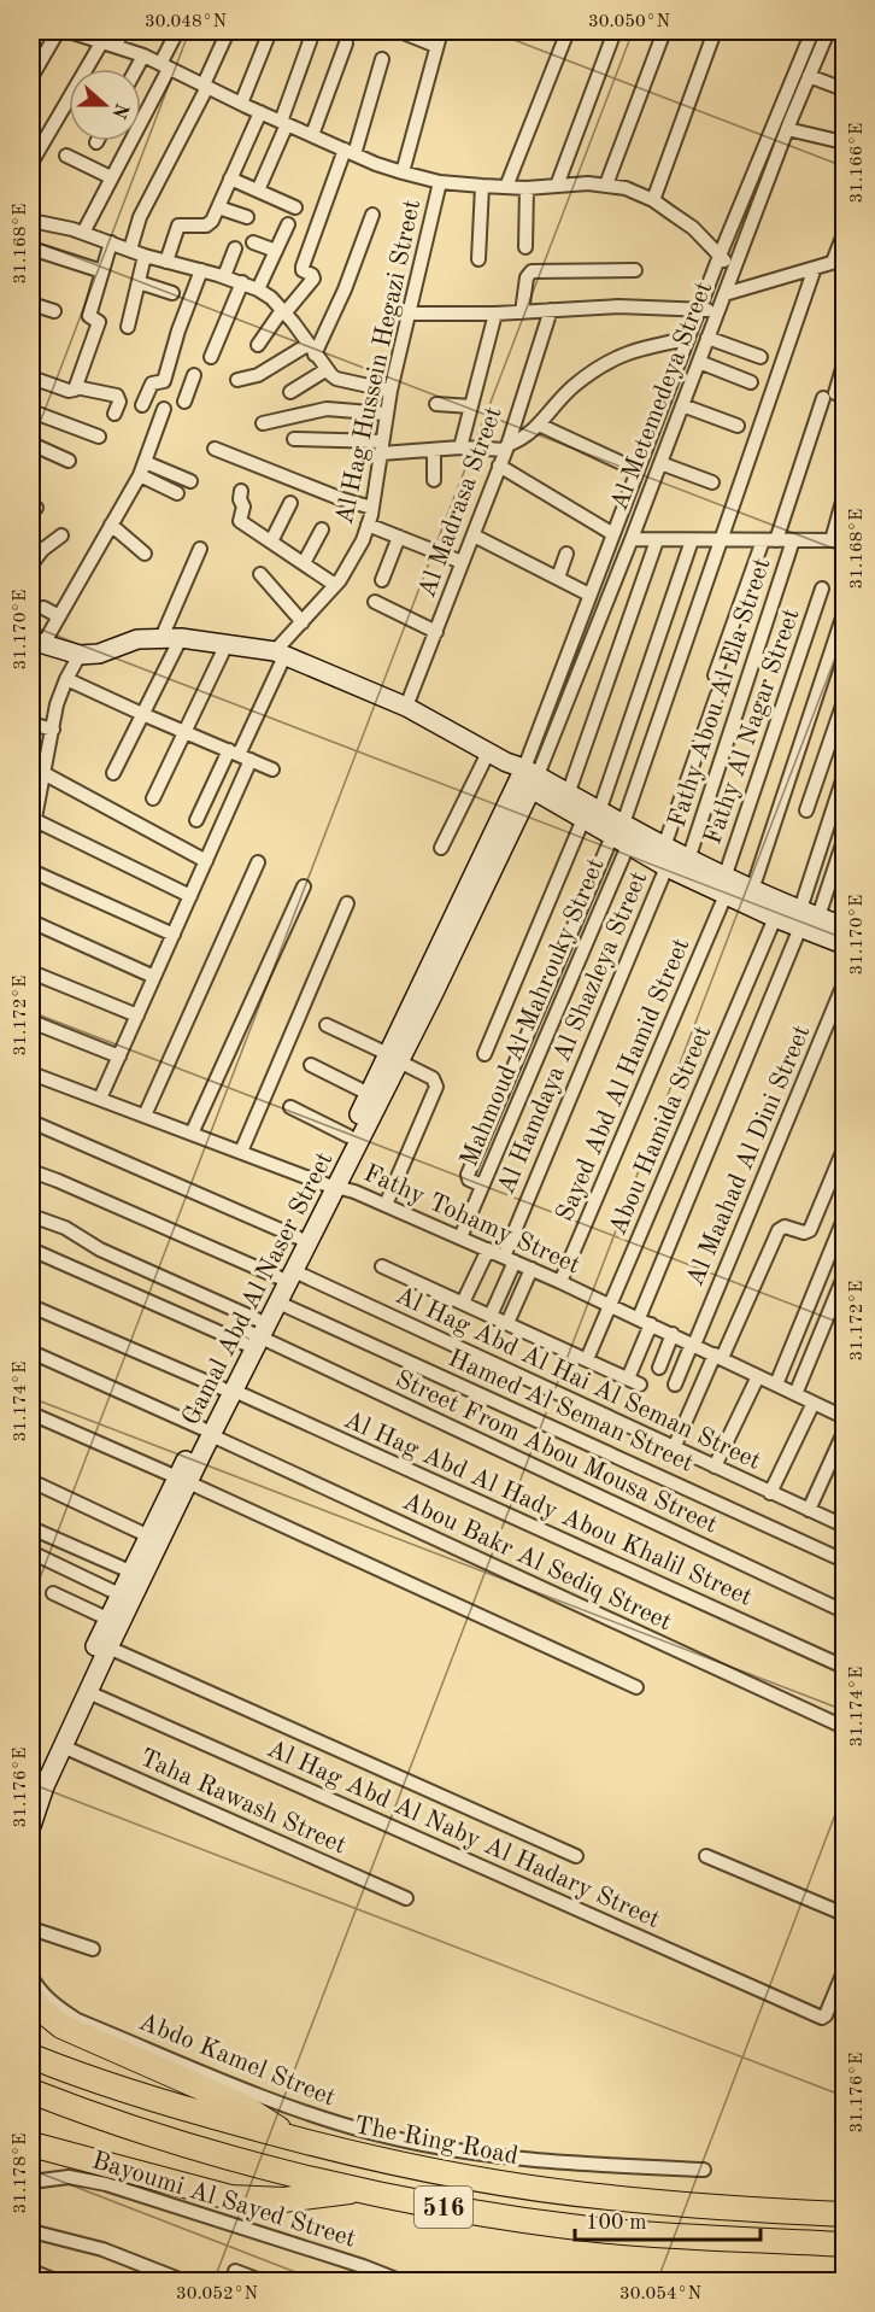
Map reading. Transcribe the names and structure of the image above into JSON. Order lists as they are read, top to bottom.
{
  "streets": {
    "highway": ["The Ring Road", "516"],
    "street": [
      "Al Hag Hussein Hegazi Street",
      "Al Metemedeya Street",
      "Al Madrasa Street",
      "Fathy Abou Al Ela Street",
      "Fathy Al Nagar Street",
      "Mahmoud Al Mahrouky Street",
      "Al Hamdaya Al Shazleya Street",
      "Sayed Abd Al Hamid Street",
      "Abou Hamida Street",
      "Al Maahad Al Dini Street",
      "Fathy Tohamy Street",
      "Gamal Abd Al Naser Street",
      "Al Hag Abd Al Hai Al Seman Street",
      "Hamed Al Seman Street",
      "Street From Abou Mousa Street",
      "Al Hag Abd Al Hady Abou Khalil Street",
      "Abou Bakr Al Sediq Street",
      "Taha Rawash Street",
      "Al Hag Abd Al Naby Al Hadary Street",
      "Abdo Kamel Street",
      "Bayoumi Al Sayed Street"
    ]
  },
  "crossings": [
    ["Al Metemedeya Street", "Gamal Abd Al Naser Street"],
    ["Fathy Al Nagar Street", "Sayed Abd Al Hamid Street"],
    ["Mahmoud Al Mahrouky Street", "Fathy Tohamy Street"],
    ["Al Hamdaya Al Shazleya Street", "Fathy Tohamy Street"],
    ["Sayed Abd Al Hamid Street", "Fathy Tohamy Street"],
    ["Abou Hamida Street", "Fathy Tohamy Street"],
    ["Al Maahad Al Dini Street", "Fathy Tohamy Street"],
    ["Fathy Tohamy Street", "Gamal Abd Al Naser Street"],
    ["Gamal Abd Al Naser Street", "Al Hag Abd Al Hai Al Seman Street"],
    ["Gamal Abd Al Naser Street", "Hamed Al Seman Street"],
    ["Gamal Abd Al Naser Street", "Street From Abou Mousa Street"],
    ["Gamal Abd Al Naser Street", "Al Hag Abd Al Hady Abou Khalil Street"],
    ["Gamal Abd Al Naser Street", "Abou Bakr Al Sediq Street"],
    ["Gamal Abd Al Naser Street", "Taha Rawash Street"],
    ["Gamal Abd Al Naser Street", "Al Hag Abd Al Naby Al Hadary Street"]
  ],
  "scale_bar": "100 m",
  "north": "right",
  "coordinates": [
    "30.048°N",
    "30.050°N",
    "31.166°E",
    "31.168°E",
    "31.170°E",
    "31.172°E",
    "31.174°E",
    "31.176°E",
    "31.178°E",
    "30.052°N",
    "30.054°N"
  ]
}
